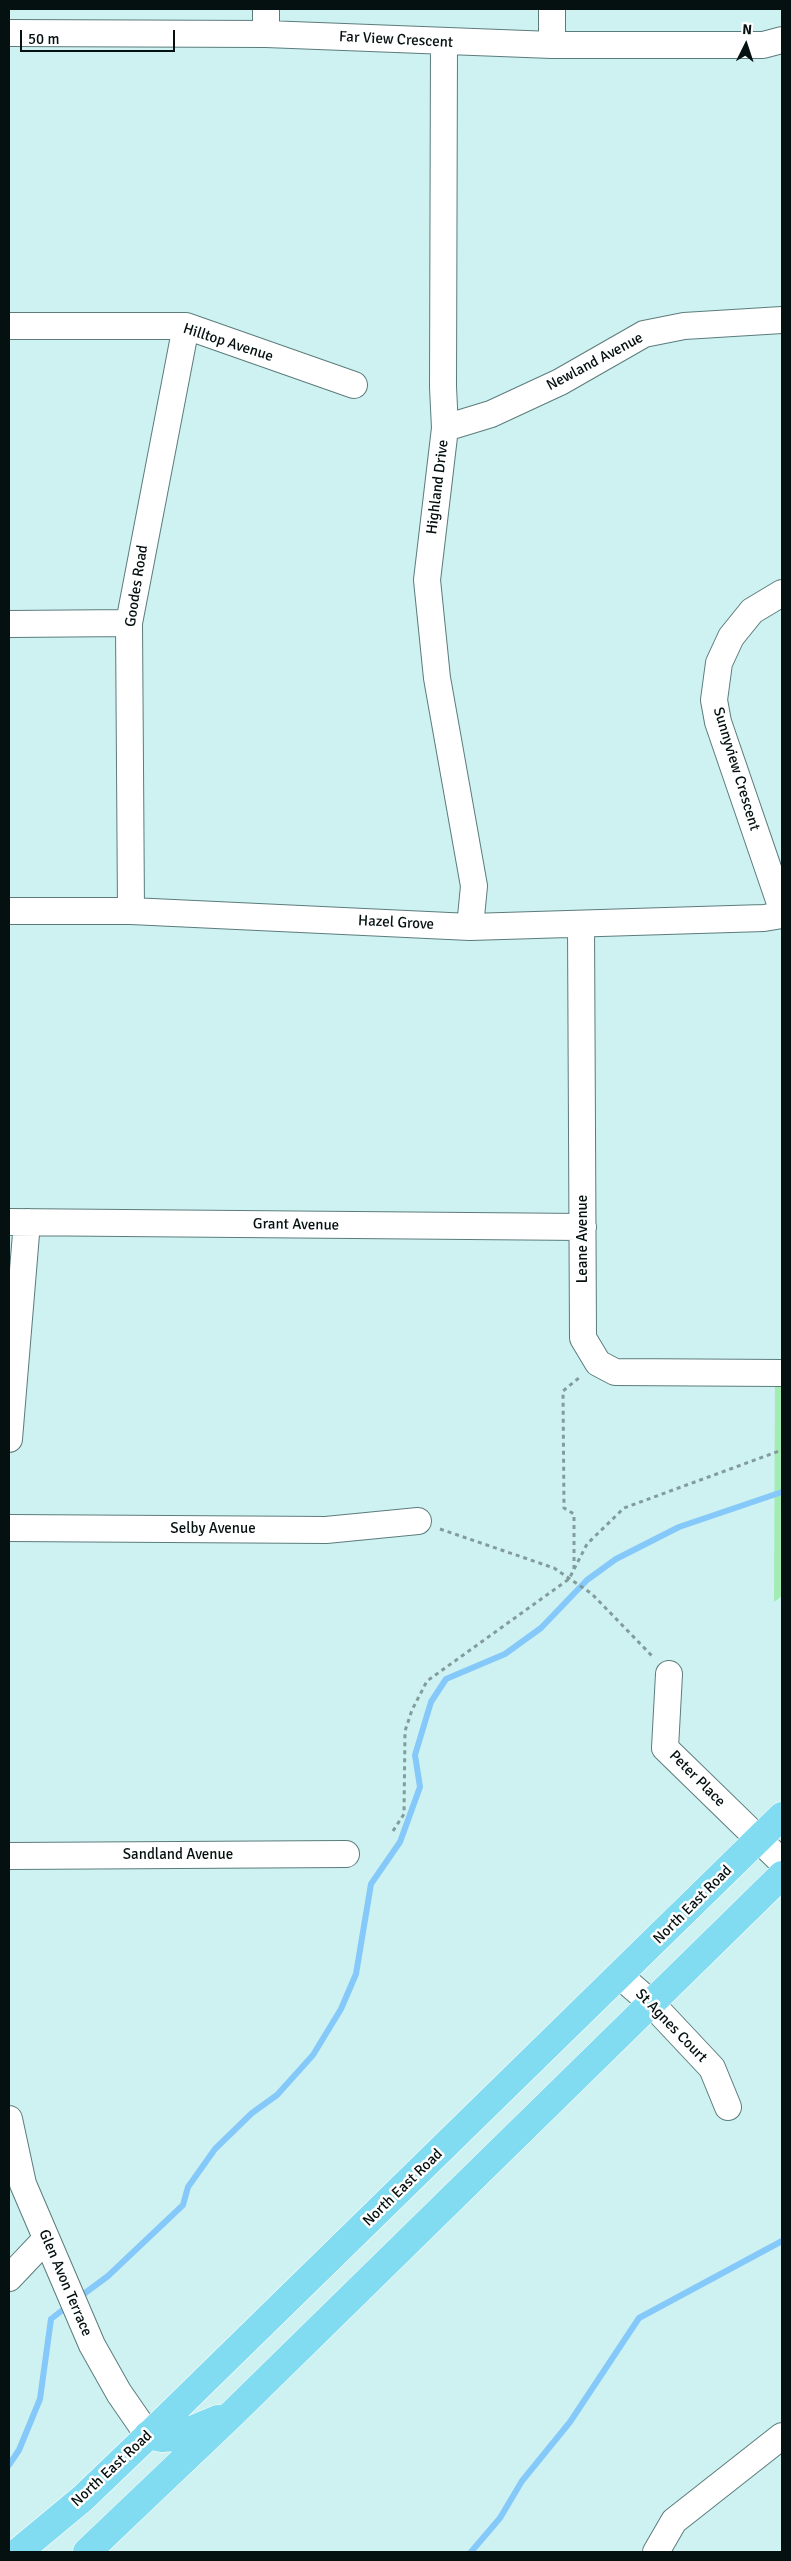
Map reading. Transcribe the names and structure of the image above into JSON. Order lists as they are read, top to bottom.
{
  "streets": {
    "main road": ["North East Road"],
    "street": [
      "Far View Crescent",
      "Hilltop Avenue",
      "Newland Avenue",
      "Highland Drive",
      "Goodes Road",
      "Sunnyview Crescent",
      "Hazel Grove",
      "Grant Avenue",
      "Leane Avenue",
      "Selby Avenue",
      "Peter Place",
      "Sandland Avenue",
      "St Agnes Court",
      "Glen Avon Terrace"
    ]
  },
  "crossings": [
    ["Far View Crescent", "Highland Drive"],
    ["Hilltop Avenue", "Goodes Road"],
    ["Newland Avenue", "Highland Drive"],
    ["Highland Drive", "Hazel Grove"],
    ["Goodes Road", "Hazel Grove"],
    ["Hazel Grove", "Leane Avenue"],
    ["Grant Avenue", "Leane Avenue"],
    ["Peter Place", "North East Road"],
    ["North East Road", "St Agnes Court"],
    ["North East Road", "Glen Avon Terrace"]
  ],
  "scale_bar": "50 m",
  "north": "top"
}
